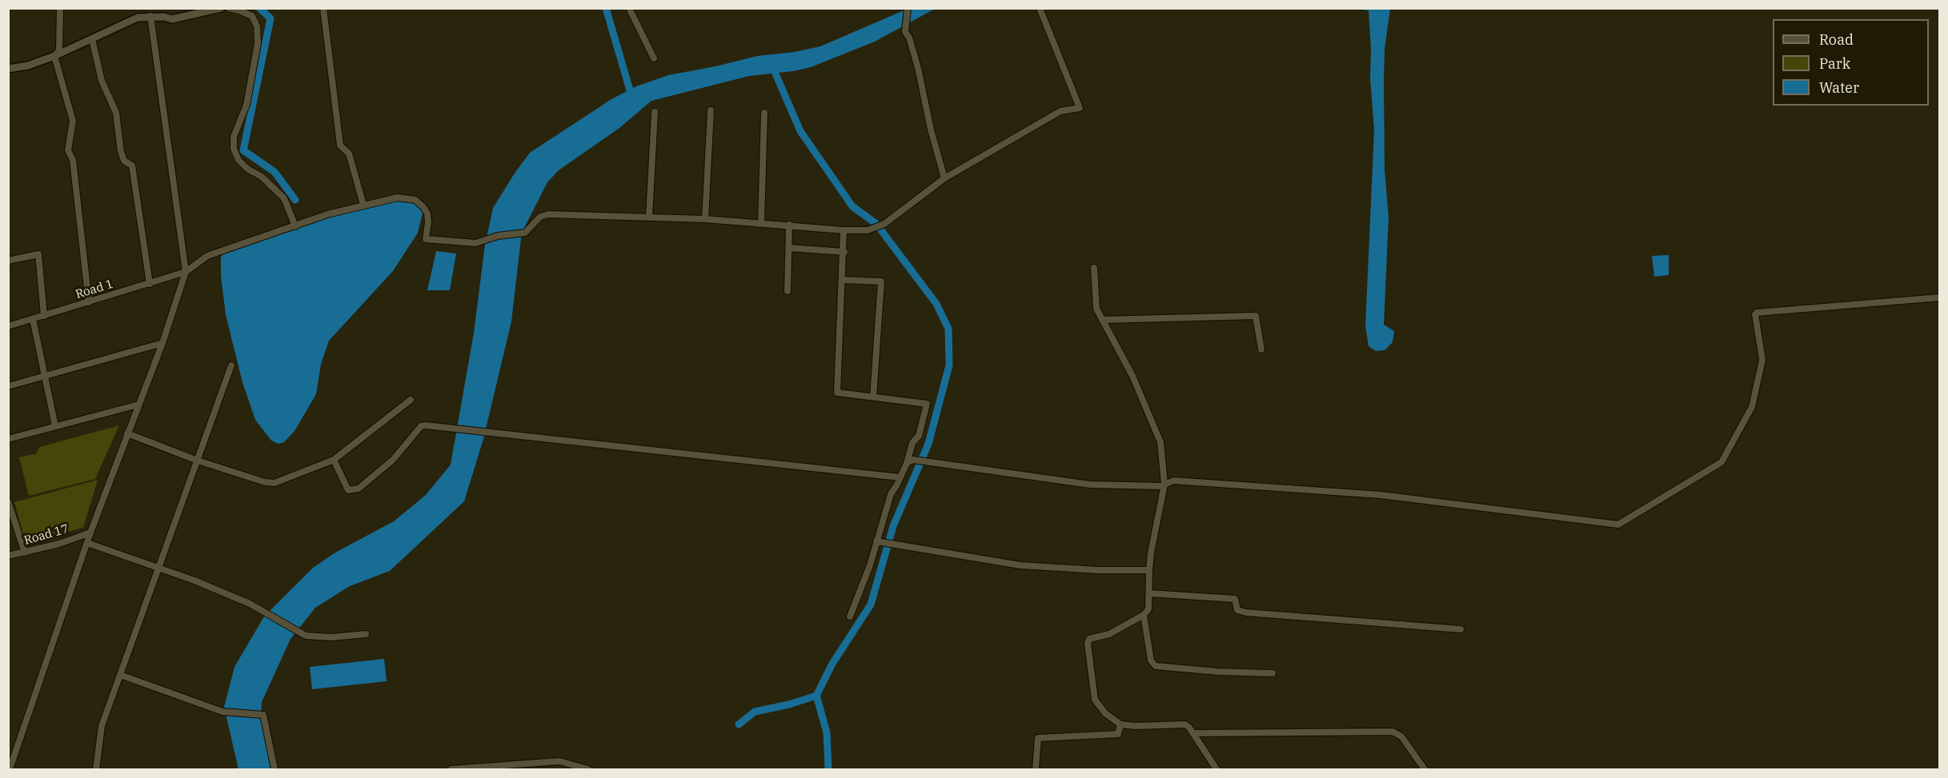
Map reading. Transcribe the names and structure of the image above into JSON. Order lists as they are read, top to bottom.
{
  "streets": {
    "street": ["Road 1", "Road 17"]
  },
  "legend": ["Road", "Park", "Water"]
}
